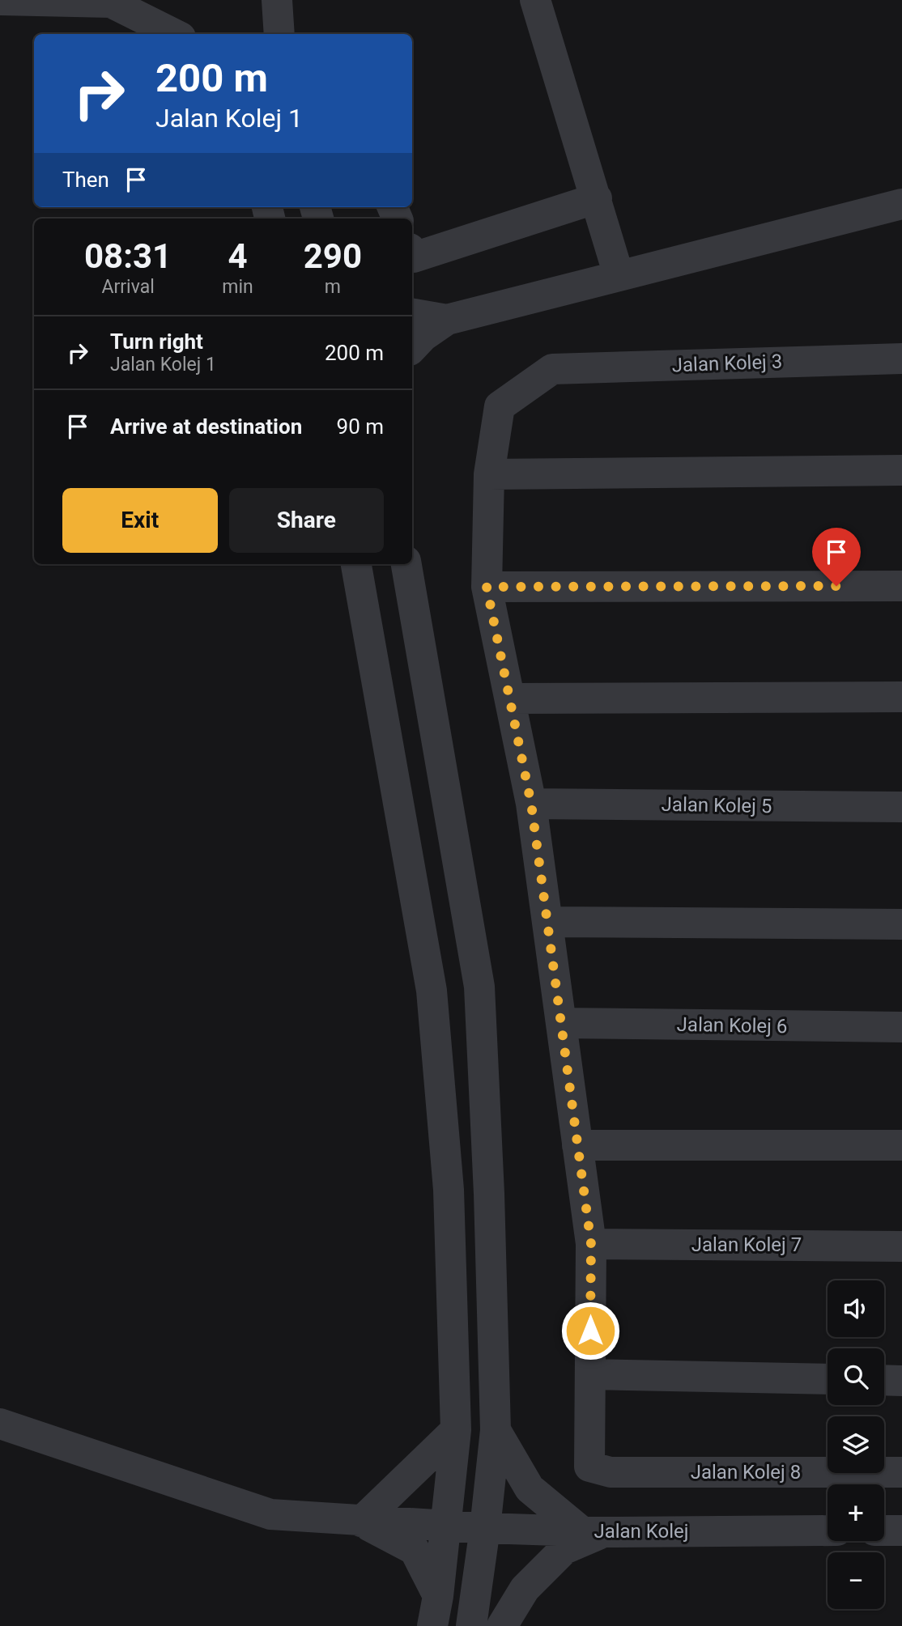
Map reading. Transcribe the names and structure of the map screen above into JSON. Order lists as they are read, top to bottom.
{
  "streets": {
    "street": [
      "Jalan Kolej 3",
      "Jalan Kolej 5",
      "Jalan Kolej 6",
      "Jalan Kolej 7",
      "Jalan Kolej 8",
      "Jalan Kolej"
    ]
  },
  "page": {
    "turn": ["200 m", "Jalan Kolej 1"],
    "then": "Then",
    "eta": [
      "08:31",
      "Arrival",
      "4",
      "min",
      "290",
      "m"
    ],
    "list": [
      {
        "name": "Turn right",
        "note": "Jalan Kolej 1",
        "value": "200 m"
      },
      {
        "name": "Arrive at destination",
        "value": "90 m"
      }
    ],
    "buttons": ["Exit", "Share"],
    "map_buttons": ["+", "−"]
  }
}
